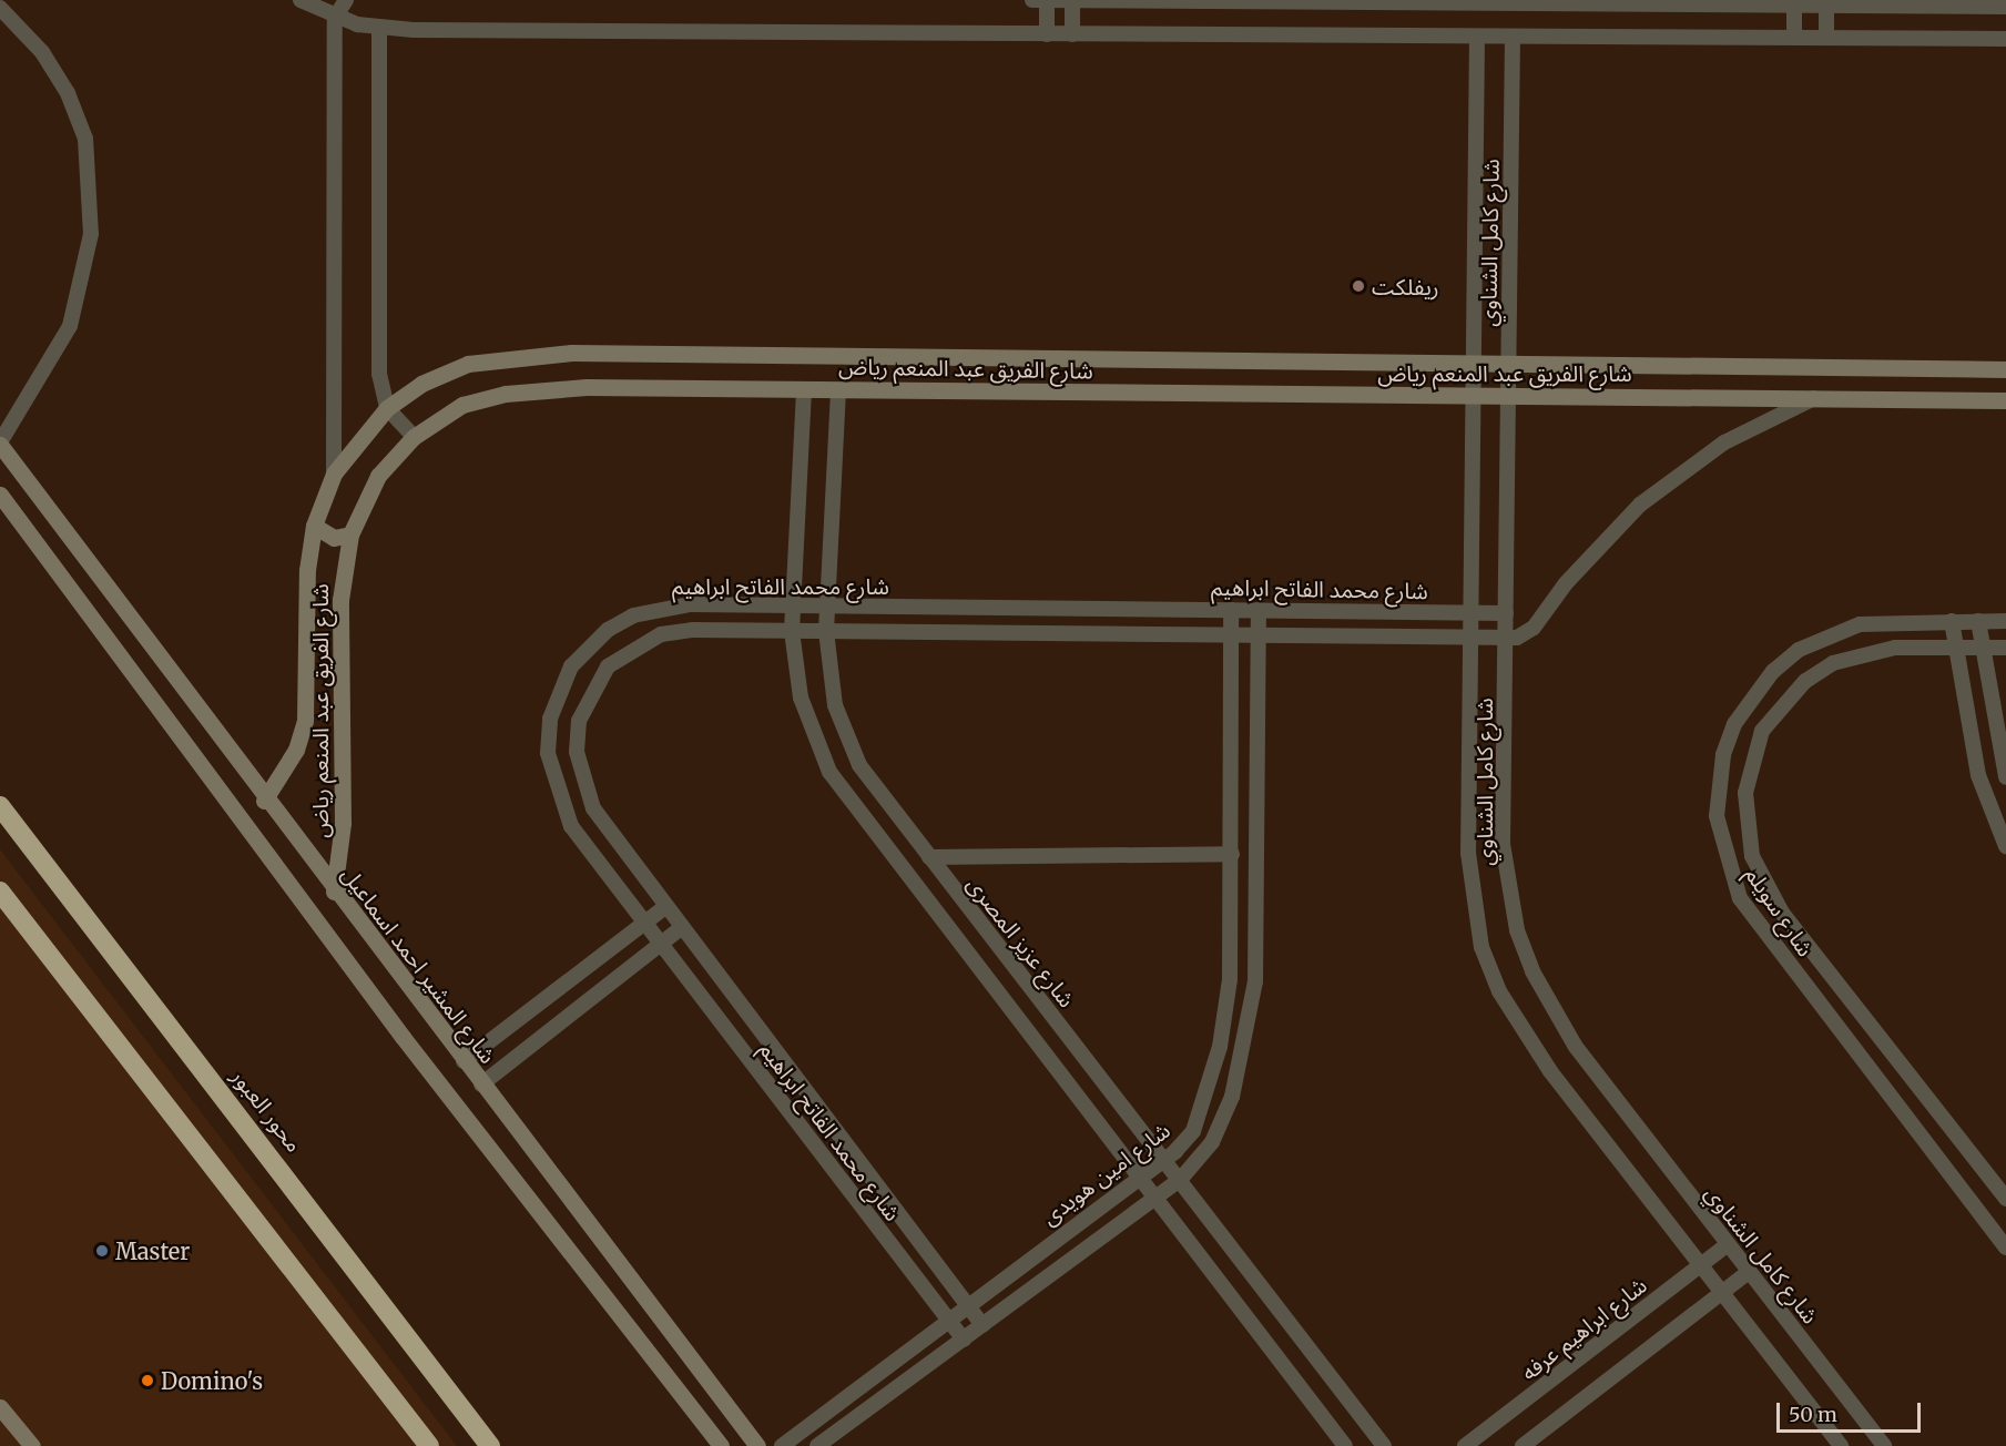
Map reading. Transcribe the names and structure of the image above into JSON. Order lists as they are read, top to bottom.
{
  "streets": {
    "highway": ["محور العبور"],
    "street": [
      "شارع كامل الشناوي",
      "شارع الفريق عبد المنعم رياض",
      "شارع محمد الفاتح ابراهيم",
      "شارع سويلم",
      "شارع عزيز المصرى",
      "شارع المشير احمد اسماعيل",
      "شارع امين هويدى",
      "شارع ابراهيم عرفه"
    ]
  },
  "crossings": [
    ["شارع كامل الشناوي", "شارع الفريق عبد المنعم رياض"],
    ["شارع كامل الشناوي", "شارع محمد الفاتح ابراهيم"],
    ["شارع كامل الشناوي", "شارع ابراهيم عرفه"],
    ["شارع الفريق عبد المنعم رياض", "شارع عزيز المصرى"],
    ["شارع الفريق عبد المنعم رياض", "شارع المشير احمد اسماعيل"],
    ["شارع محمد الفاتح ابراهيم", "شارع عزيز المصرى"],
    ["شارع محمد الفاتح ابراهيم", "شارع امين هويدى"],
    ["شارع عزيز المصرى", "شارع امين هويدى"]
  ],
  "places": ["ريفلكت", "Master", "Domino's"],
  "scale_bar": "50 m"
}
